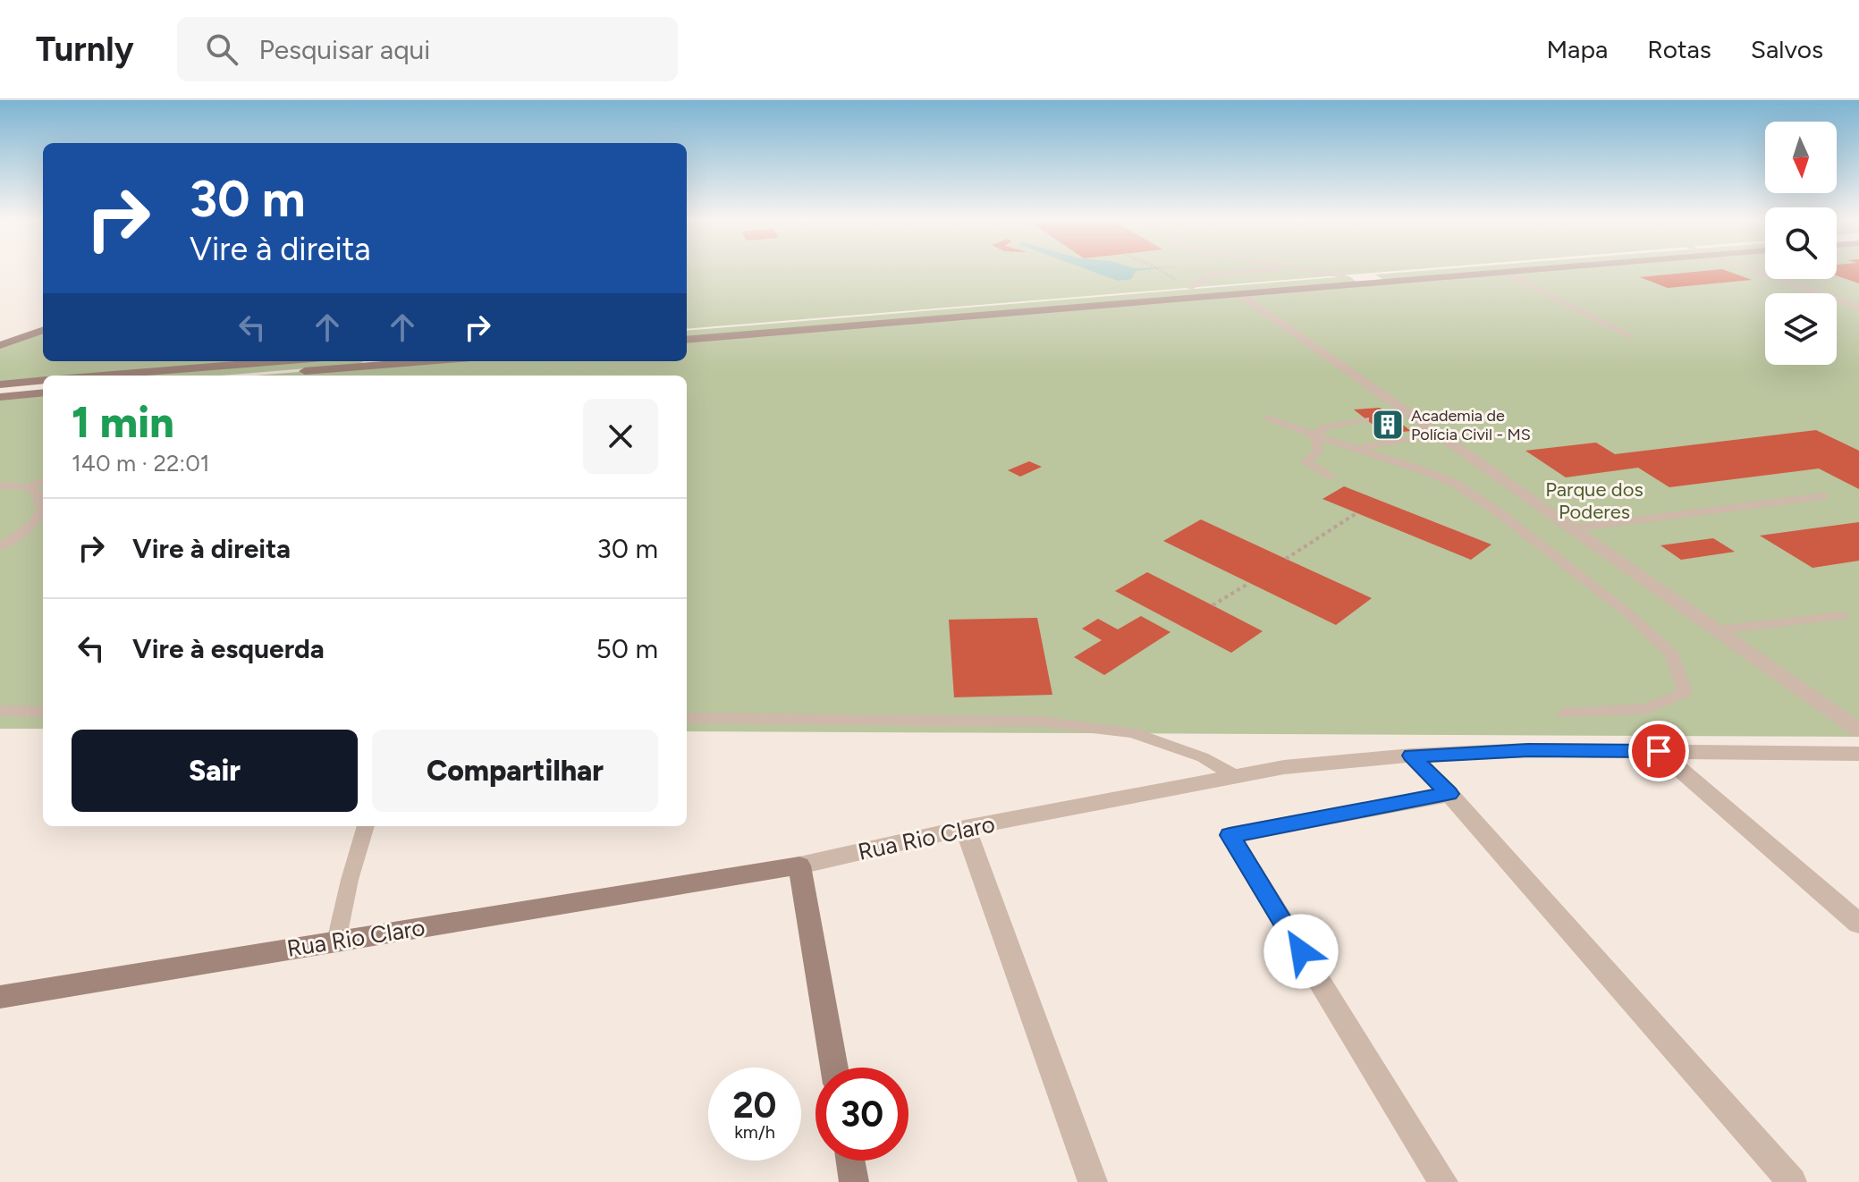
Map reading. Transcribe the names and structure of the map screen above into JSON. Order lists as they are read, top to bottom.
{
  "streets": {
    "main road": ["Rua Rio Claro"]
  },
  "parks": ["Parque dos Poderes"],
  "places": {
    "building": ["Academia de Polícia Civil - MS"]
  },
  "north": "bottom",
  "page": {
    "header": "Turnly",
    "search": "Pesquisar aqui",
    "nav": ["Mapa", "Rotas", "Salvos"],
    "turn": ["30 m", "Vire à direita"],
    "heading": ["1 min", "140 m · 22:01"],
    "list": [
      {
        "name": "Vire à direita",
        "value": "30 m"
      },
      {
        "name": "Vire à esquerda",
        "value": "50 m"
      }
    ],
    "buttons": ["Sair", "Compartilhar"],
    "speed": "20 km/h",
    "limit": "30"
  }
}
